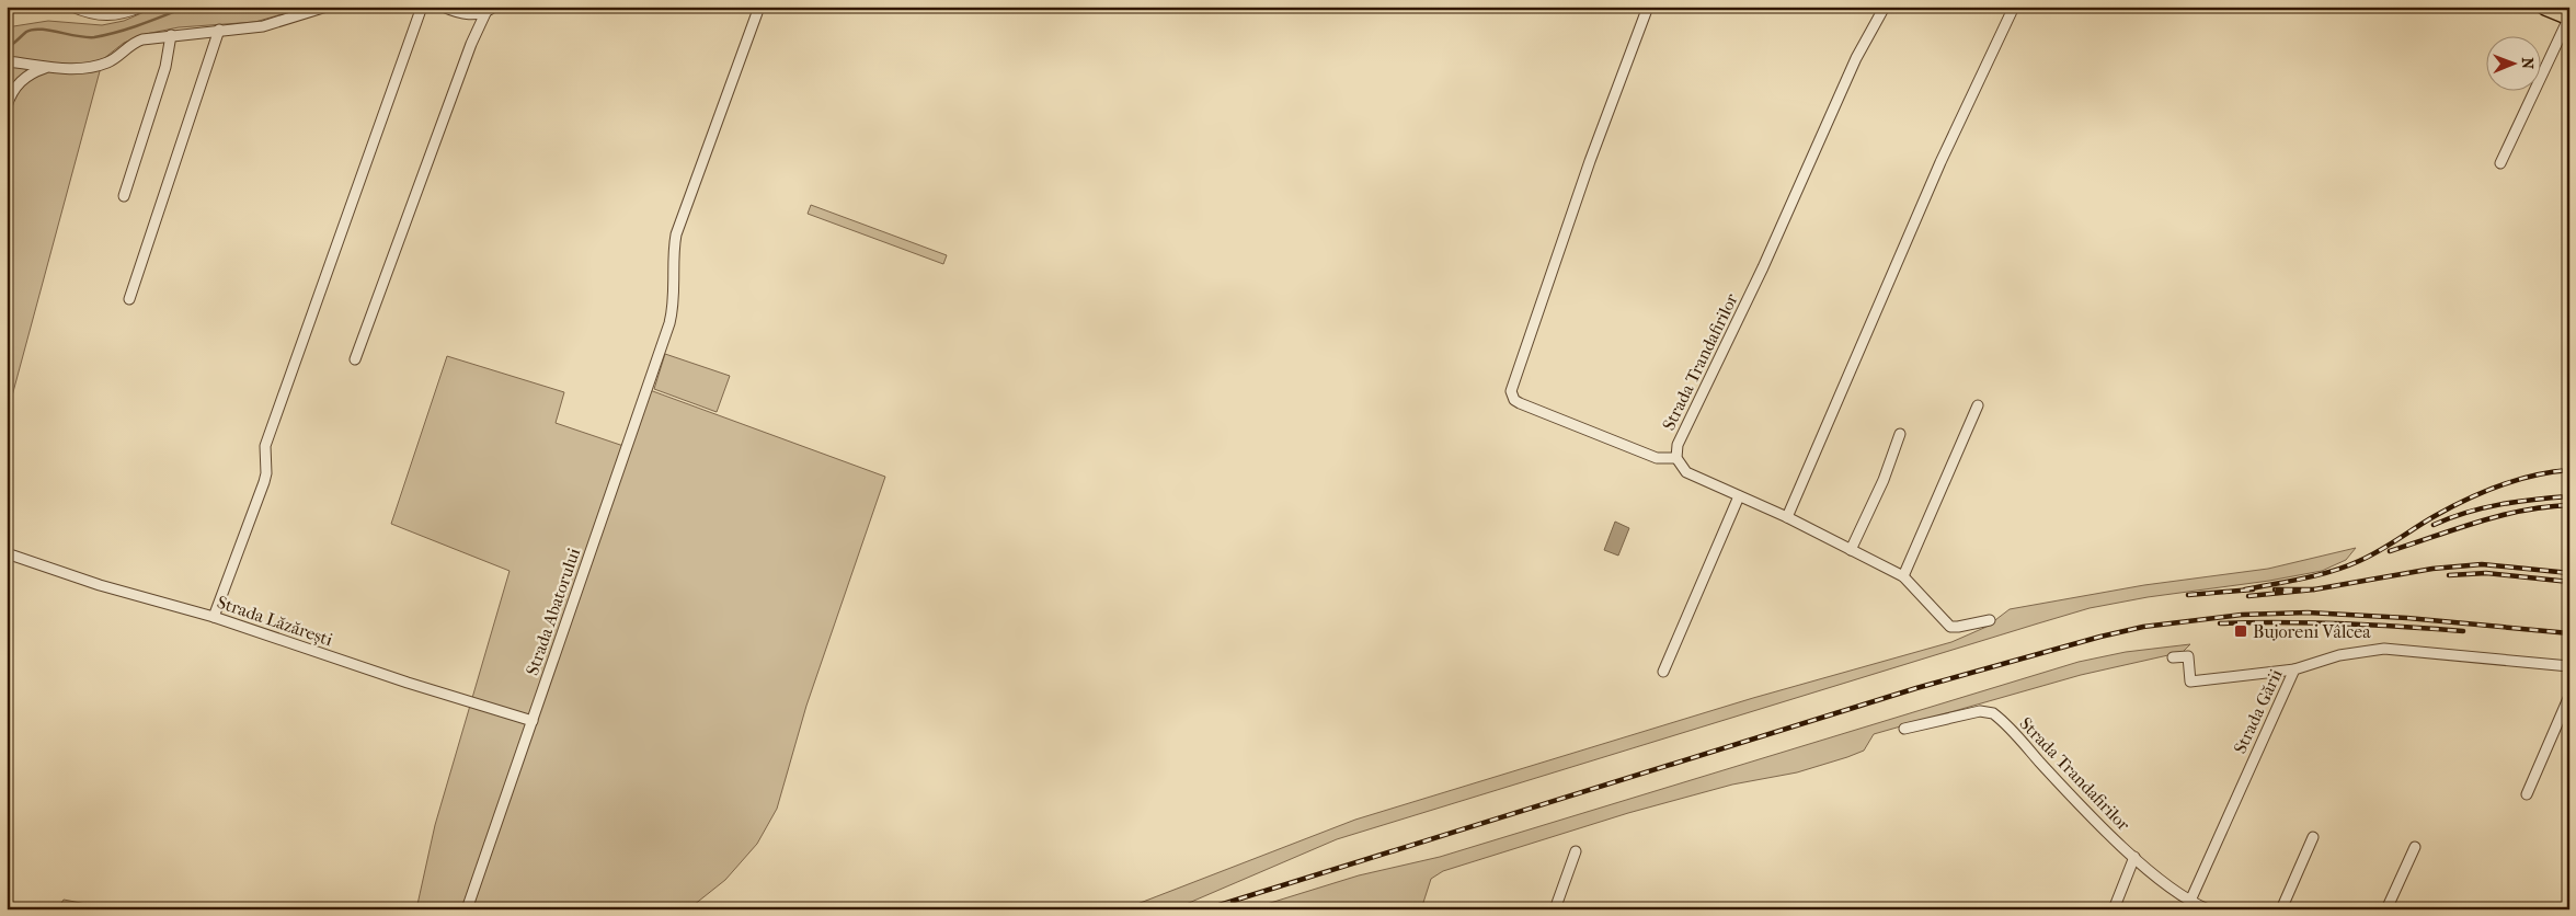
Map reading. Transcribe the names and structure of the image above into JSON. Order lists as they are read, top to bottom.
{
  "streets": {
    "street": [
      "Strada Trandafirilor",
      "Strada Abatorului",
      "Strada Lăzărești",
      "Strada Gării"
    ]
  },
  "crossings": [
    ["Strada Trandafirilor", "Strada Gării"],
    ["Strada Abatorului", "Strada Lăzărești"]
  ],
  "places": {
    "transit": ["Bujoreni Vâlcea"]
  },
  "north": "right"
}
